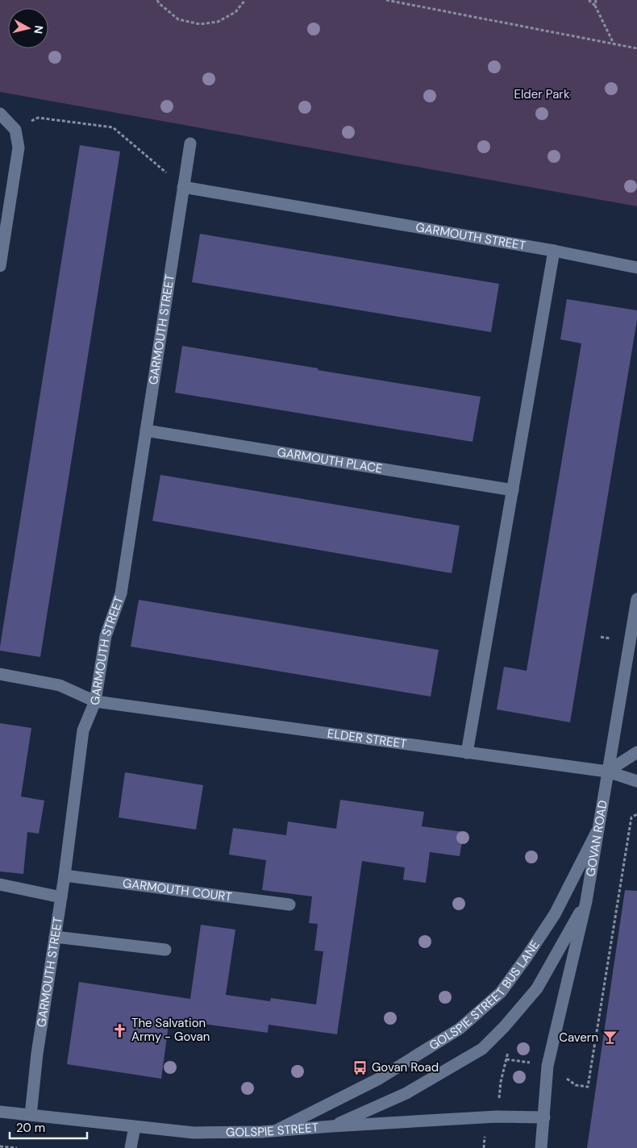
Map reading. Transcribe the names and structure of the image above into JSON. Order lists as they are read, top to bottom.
{
  "streets": {
    "street": [
      "GARMOUTH STREET",
      "GARMOUTH PLACE",
      "ELDER STREET",
      "GOVAN ROAD",
      "GARMOUTH COURT",
      "GOLSPIE STREET BUS LANE",
      "GOLSPIE STREET"
    ]
  },
  "crossings": [
    ["GARMOUTH STREET", "GARMOUTH PLACE"],
    ["GARMOUTH STREET", "ELDER STREET"],
    ["GARMOUTH STREET", "GARMOUTH COURT"],
    ["GARMOUTH STREET", "GOLSPIE STREET"],
    ["ELDER STREET", "GOVAN ROAD"],
    ["GOVAN ROAD", "GOLSPIE STREET BUS LANE"],
    ["GOVAN ROAD", "GOLSPIE STREET"],
    ["GOLSPIE STREET BUS LANE", "GOLSPIE STREET"]
  ],
  "parks": ["Elder Park"],
  "places": {
    "church": ["The Salvation Army - Govan"],
    "bar": ["Cavern"],
    "bus stop": ["Govan Road"]
  },
  "scale_bar": "20 m",
  "north": "right"
}
